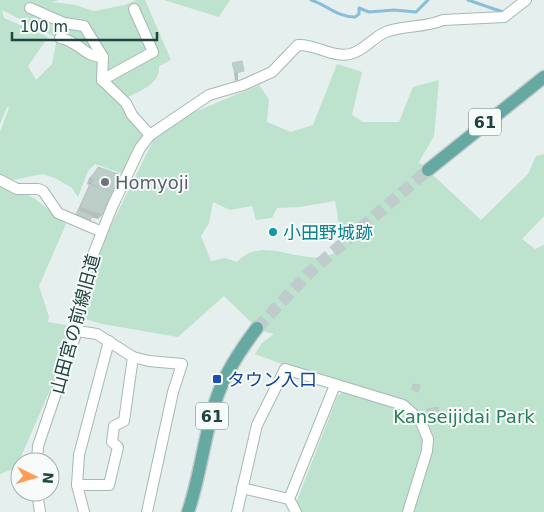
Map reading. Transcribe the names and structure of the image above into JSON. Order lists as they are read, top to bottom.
{
  "streets": {
    "main road": ["61"],
    "street": ["山田宮の前線旧道"]
  },
  "parks": ["Kanseijidai Park"],
  "places": {
    "other": ["Homyoji", "小田野城跡"],
    "transit": ["タウン入口"]
  },
  "scale_bar": "100 m",
  "north": "right"
}
